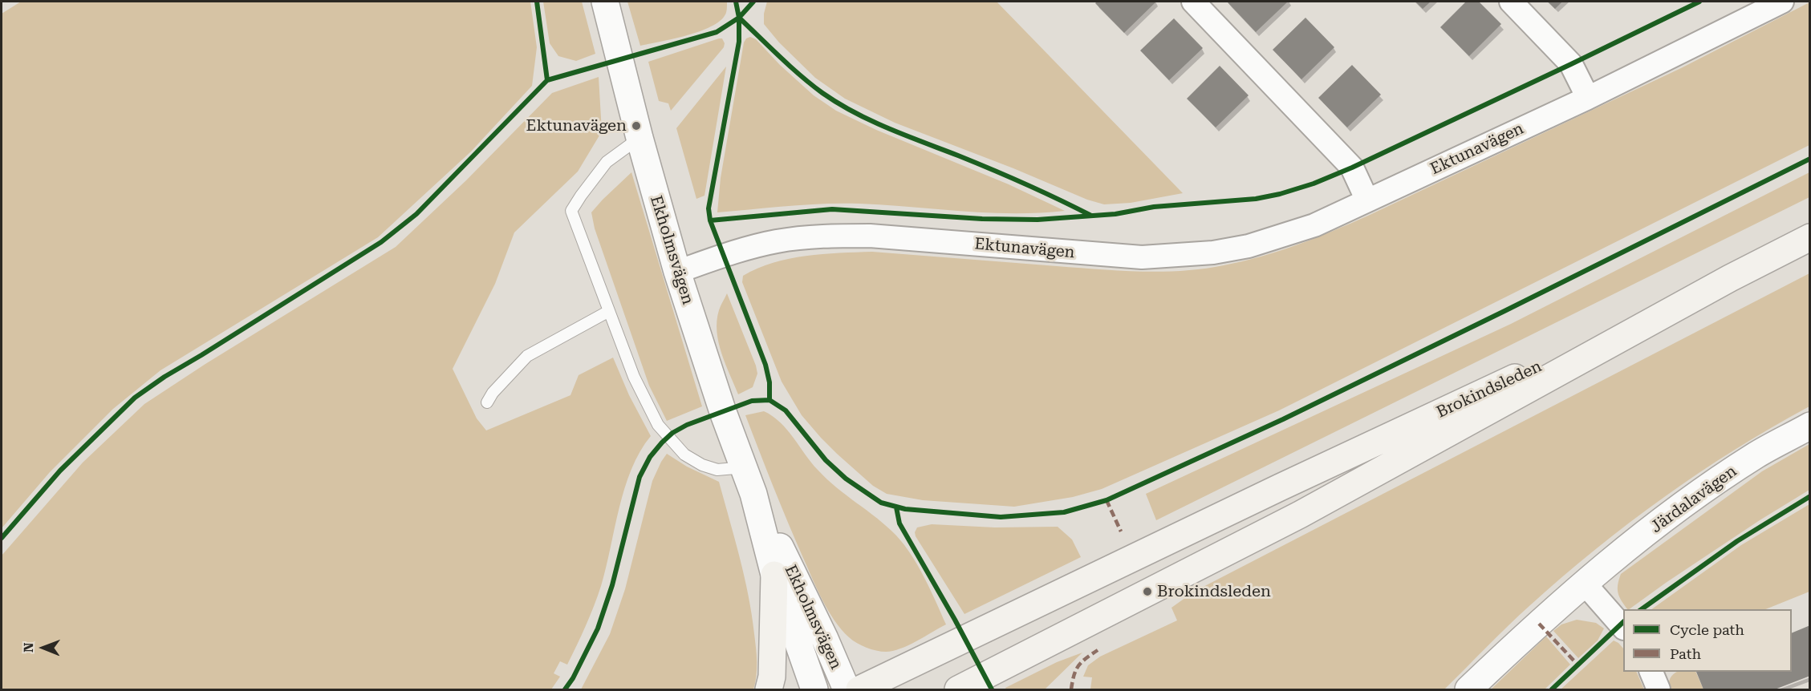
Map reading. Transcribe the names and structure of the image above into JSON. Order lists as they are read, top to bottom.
{
  "streets": {
    "main road": ["Brokindsleden"],
    "street": ["Ektunavägen", "Ekholmsvägen", "Järdalavägen"]
  },
  "crossings": [
    ["Ektunavägen", "Ekholmsvägen"]
  ],
  "places": ["Ektunavägen", "Brokindsleden"],
  "legend": ["Cycle path", "Path"],
  "north": "left"
}
